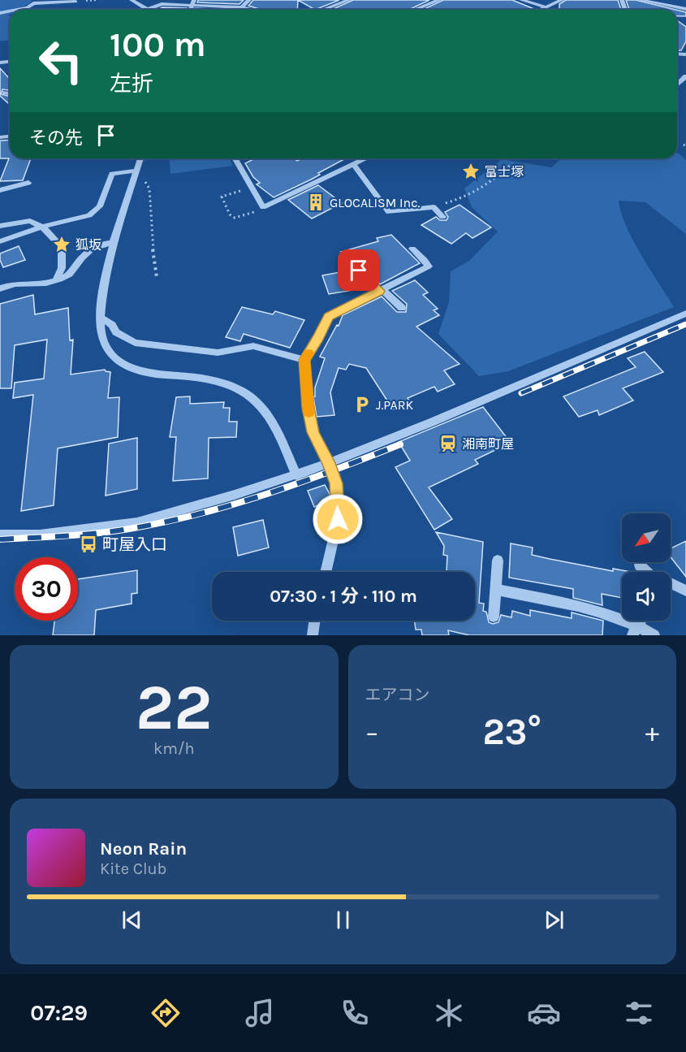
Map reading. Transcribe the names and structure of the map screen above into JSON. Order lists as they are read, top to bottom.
{
  "places": {
    "place": ["富士塚", "狐坂"],
    "building": ["GLOCALISM Inc."],
    "parking": ["J.PARK"],
    "station": ["湘南町屋"],
    "bus stop": ["町屋入口"]
  },
  "north": "bottom left",
  "page": {
    "turn": ["100 m", "左折"],
    "then": "その先",
    "limit": "30",
    "trip": "07:30 · 1 分 · 110 m",
    "tile": [
      ["22", "km/h"],
      "エアコン"
    ],
    "heat": ["−", "23°", "+"],
    "song": ["Neon Rain", "Kite Club"],
    "tabs": "07:29"
  }
}
